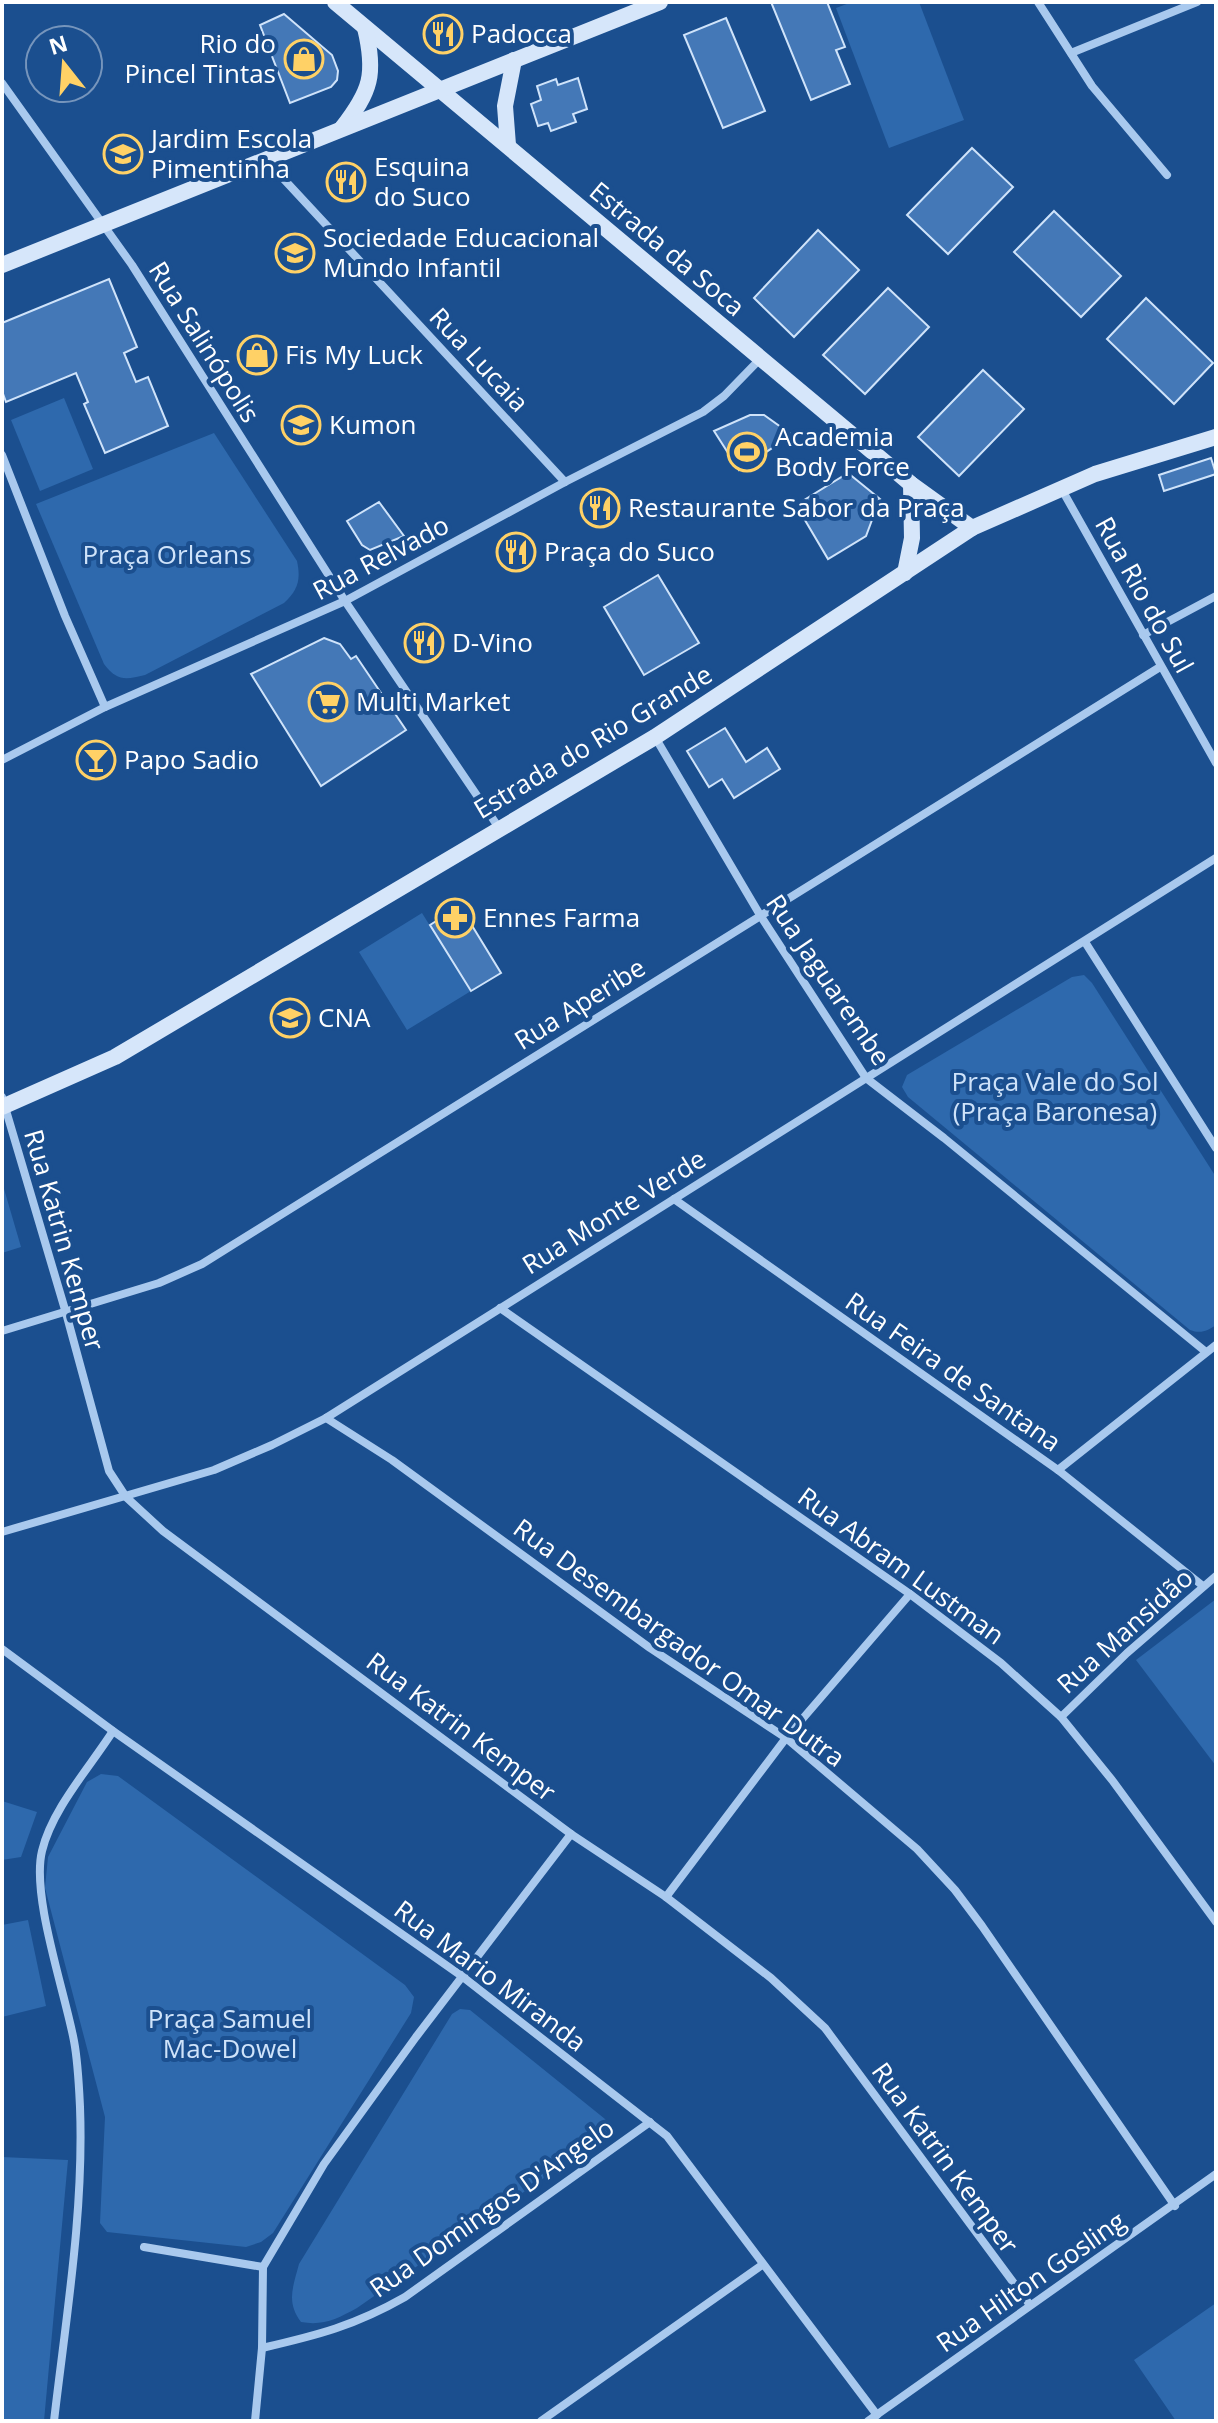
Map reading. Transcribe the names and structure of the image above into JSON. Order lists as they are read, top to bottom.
{
  "streets": {
    "street": [
      "Estrada da Soca",
      "Rua Salinópolis",
      "Rua Lucaia",
      "Rua Relvado",
      "Rua Rio do Sul",
      "Estrada do Rio Grande",
      "Rua Jaguarembe",
      "Rua Aperibe",
      "Rua Monte Verde",
      "Rua Katrin Kemper",
      "Rua Feira de Santana",
      "Rua Abram Lustman",
      "Rua Mansidão",
      "Rua Desembargador Omar Dutra",
      "Rua Mario Miranda",
      "Rua Domingos D'Angelo",
      "Rua Hilton Gosling"
    ]
  },
  "crossings": [
    ["Estrada da Soca", "Rua Relvado"],
    ["Estrada da Soca", "Estrada do Rio Grande"],
    ["Rua Salinópolis", "Rua Relvado"],
    ["Rua Salinópolis", "Estrada do Rio Grande"],
    ["Rua Lucaia", "Rua Relvado"],
    ["Rua Rio do Sul", "Estrada do Rio Grande"],
    ["Rua Rio do Sul", "Rua Aperibe"],
    ["Estrada do Rio Grande", "Rua Jaguarembe"],
    ["Estrada do Rio Grande", "Rua Katrin Kemper"],
    ["Rua Jaguarembe", "Rua Aperibe"],
    ["Rua Jaguarembe", "Rua Monte Verde"],
    ["Rua Aperibe", "Rua Katrin Kemper"],
    ["Rua Monte Verde", "Rua Katrin Kemper"],
    ["Rua Monte Verde", "Rua Feira de Santana"],
    ["Rua Monte Verde", "Rua Abram Lustman"],
    ["Rua Monte Verde", "Rua Desembargador Omar Dutra"],
    ["Rua Katrin Kemper", "Rua Hilton Gosling"],
    ["Rua Feira de Santana", "Rua Mansidão"],
    ["Rua Abram Lustman", "Rua Mansidão"],
    ["Rua Desembargador Omar Dutra", "Rua Hilton Gosling"],
    ["Rua Mario Miranda", "Rua Domingos D'Angelo"],
    ["Rua Mario Miranda", "Rua Hilton Gosling"]
  ],
  "parks": ["Praça Orleans", "Praça Vale do Sol (Praça Baronesa)", "Praça Samuel Mac-Dowel"],
  "places": {
    "restaurant": [
      "Padocca",
      "Esquina do Suco",
      "Restaurante Sabor da Praça",
      "Praça do Suco",
      "D-Vino"
    ],
    "shop": ["Rio do Pincel Tintas", "Fis My Luck"],
    "school or university": [
      "Jardim Escola Pimentinha",
      "Sociedade Educacional Mundo Infantil",
      "Kumon",
      "CNA"
    ],
    "sports": ["Academia Body Force"],
    "supermarket": ["Multi Market"],
    "bar": ["Papo Sadio"],
    "pharmacy": ["Ennes Farma"]
  },
  "north": "top"
}
